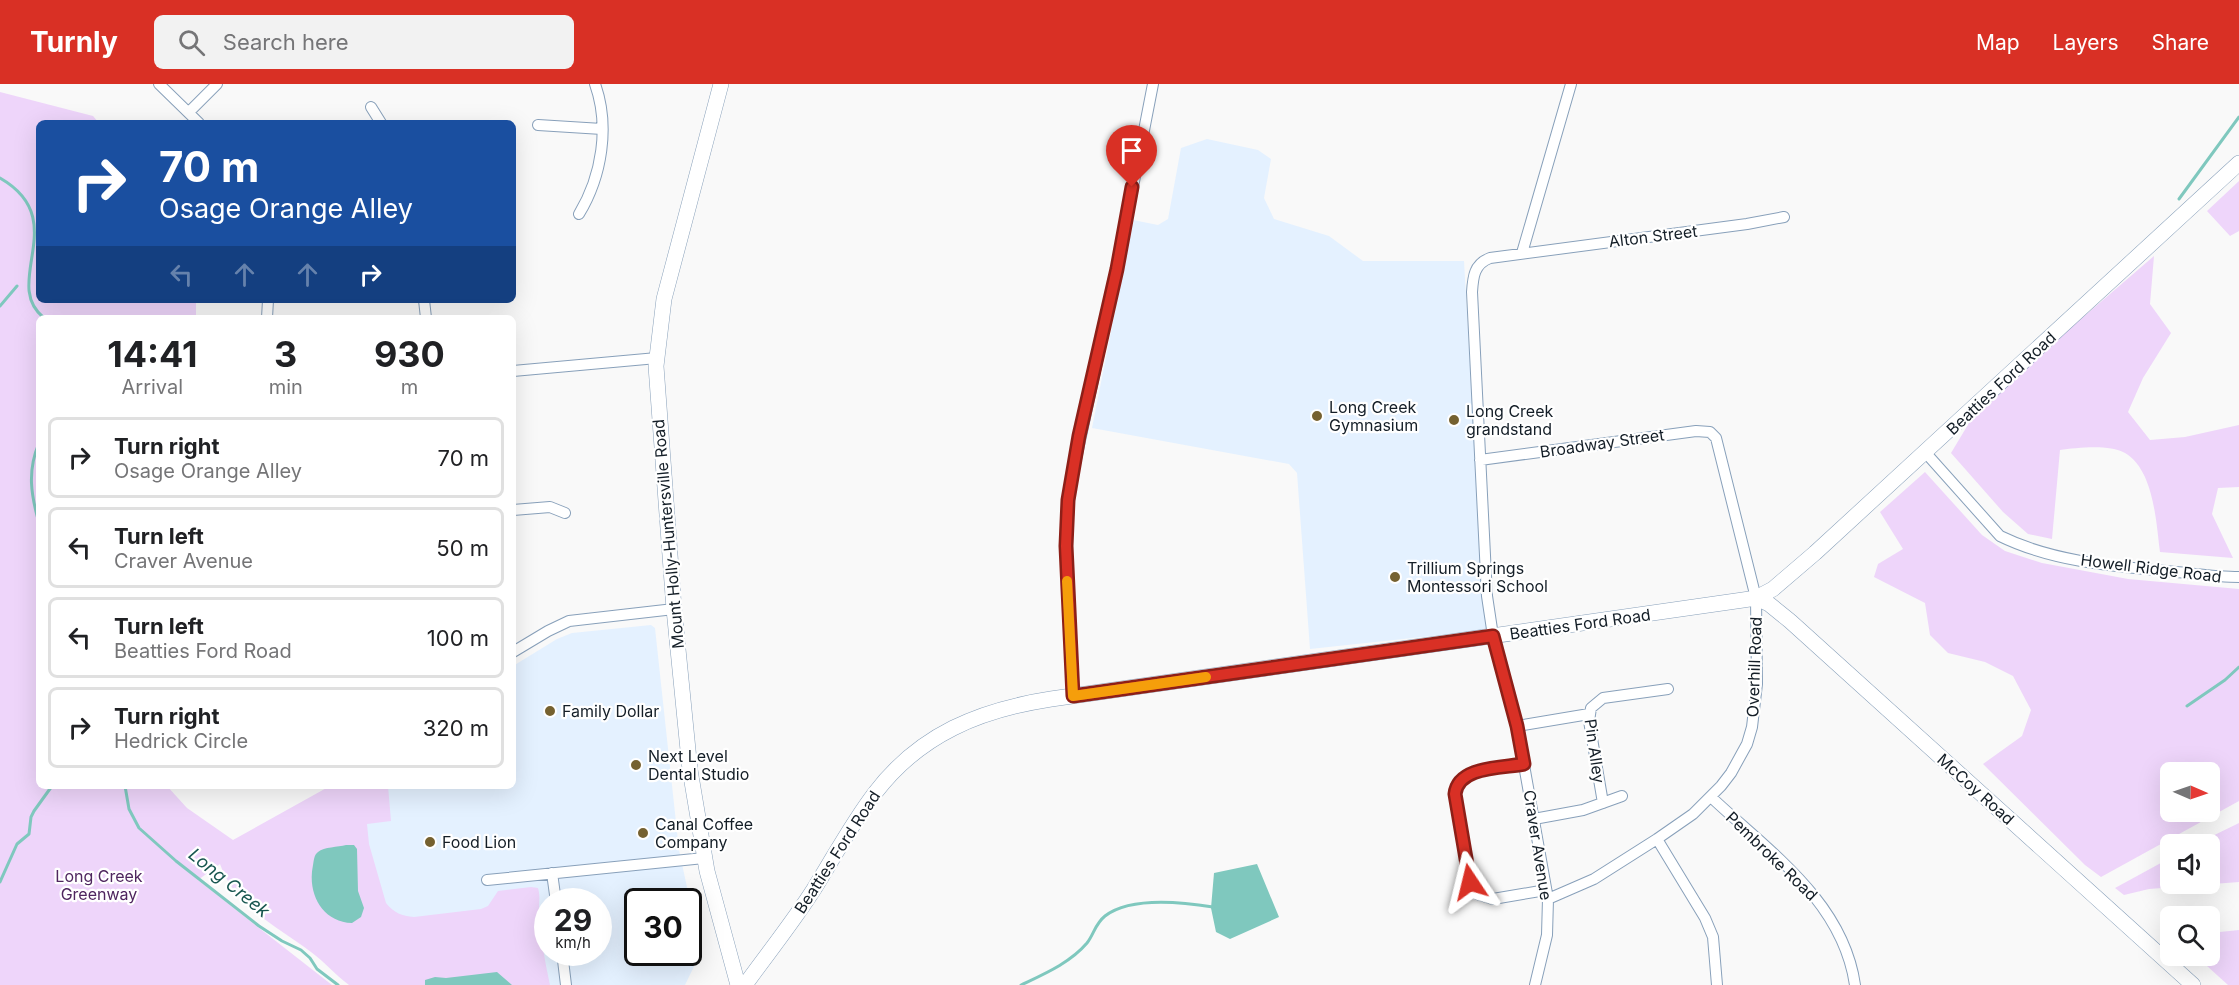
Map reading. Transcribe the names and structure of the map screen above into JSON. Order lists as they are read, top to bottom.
{
  "streets": {
    "main road": ["Beatties Ford Road", "Mount Holly-Huntersville Road", "McCoy Road"],
    "street": [
      "Alton Street",
      "Broadway Street",
      "Howell Ridge Road",
      "Overhill Road",
      "Pin Alley",
      "Craver Avenue",
      "Pembroke Road"
    ]
  },
  "crossings": [
    ["Alton Street", "Broadway Street"],
    ["Alton Street", "Craver Avenue"],
    ["Beatties Ford Road", "Howell Ridge Road"],
    ["Beatties Ford Road", "Overhill Road"],
    ["Beatties Ford Road", "McCoy Road"],
    ["Beatties Ford Road", "Craver Avenue"],
    ["Broadway Street", "Overhill Road"],
    ["Broadway Street", "Craver Avenue"],
    ["Overhill Road", "McCoy Road"],
    ["Overhill Road", "Craver Avenue"],
    ["Overhill Road", "Pembroke Road"]
  ],
  "water": ["Long Creek"],
  "parks": ["Long Creek Greenway"],
  "places": [
    "Long Creek Gymnasium",
    "Long Creek grandstand",
    "Trillium Springs Montessori School",
    "Family Dollar",
    "Next Level Dental Studio",
    "Canal Coffee Company",
    "Food Lion"
  ],
  "north": "right",
  "page": {
    "header": "Turnly",
    "search": "Search here",
    "nav": ["Map", "Layers", "Share"],
    "turn": ["70 m", "Osage Orange Alley"],
    "eta": [
      "14:41",
      "Arrival",
      "3",
      "min",
      "930",
      "m"
    ],
    "list": [
      {
        "name": "Turn right",
        "note": "Osage Orange Alley",
        "value": "70 m"
      },
      {
        "name": "Turn left",
        "note": "Craver Avenue",
        "value": "50 m"
      },
      {
        "name": "Turn left",
        "note": "Beatties Ford Road",
        "value": "100 m"
      },
      {
        "name": "Turn right",
        "note": "Hedrick Circle",
        "value": "320 m"
      }
    ],
    "speed": "29 km/h",
    "limit": "30"
  }
}
